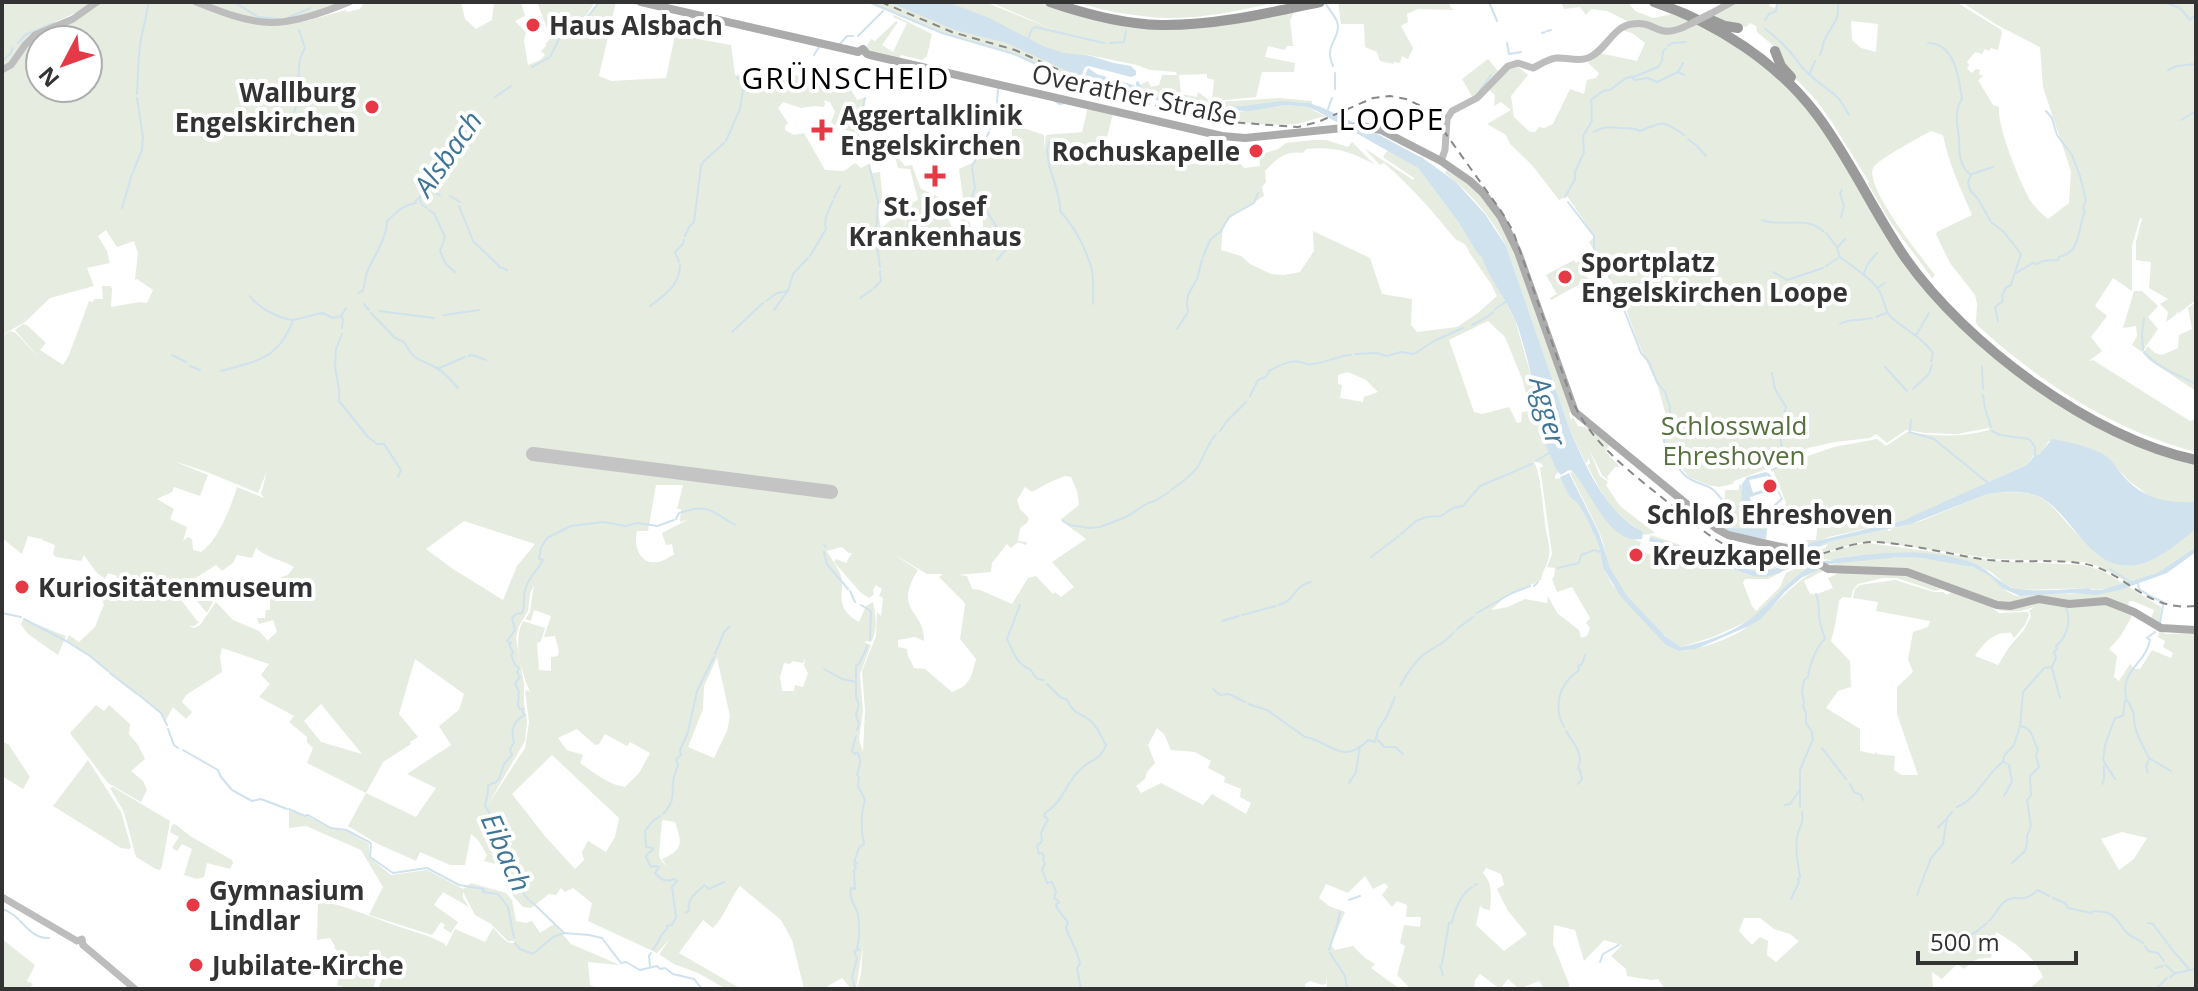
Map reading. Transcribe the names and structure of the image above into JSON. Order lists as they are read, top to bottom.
{
  "streets": {
    "main road": ["Overather Straße"]
  },
  "districts": ["GRÜNSCHEID", "LOOPE"],
  "water": ["Alsbach", "Agger", "Eibach"],
  "parks": ["Schlosswald Ehreshoven"],
  "places": {
    "other": [
      "Haus Alsbach",
      "Wallburg Engelskirchen",
      "Rochuskapelle",
      "Sportplatz Engelskirchen Loope",
      "Schloß Ehreshoven",
      "Kreuzkapelle",
      "Kuriositätenmuseum",
      "Gymnasium Lindlar",
      "Jubilate-Kirche"
    ],
    "health": ["Aggertalklinik Engelskirchen", "St. Josef Krankenhaus"]
  },
  "scale_bar": "500 m",
  "north": "bottom left"
}
